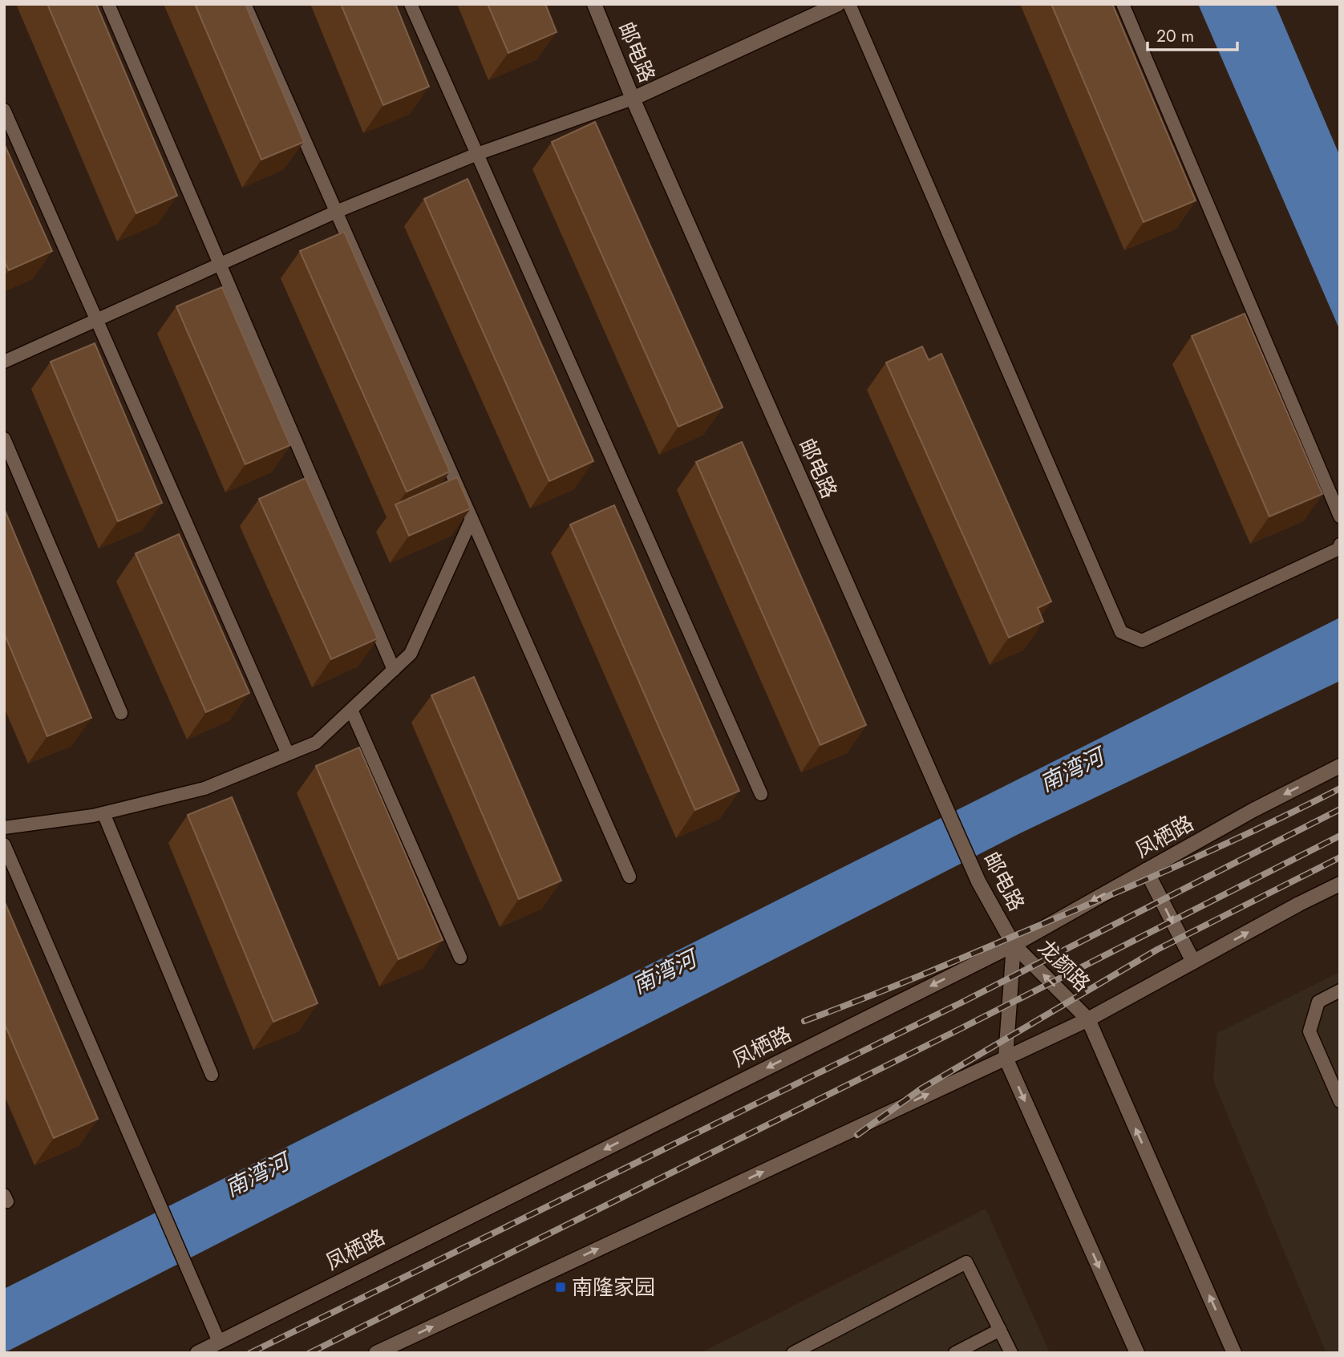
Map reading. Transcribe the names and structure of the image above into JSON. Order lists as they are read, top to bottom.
{
  "streets": {
    "main road": ["邮电路", "凤栖路", "龙颜路"]
  },
  "crossings": [
    ["邮电路", "凤栖路"],
    ["邮电路", "龙颜路"],
    ["凤栖路", "龙颜路"]
  ],
  "water": ["南湾河"],
  "places": {
    "transit": ["南隆家园"]
  },
  "scale_bar": "20 m"
}
